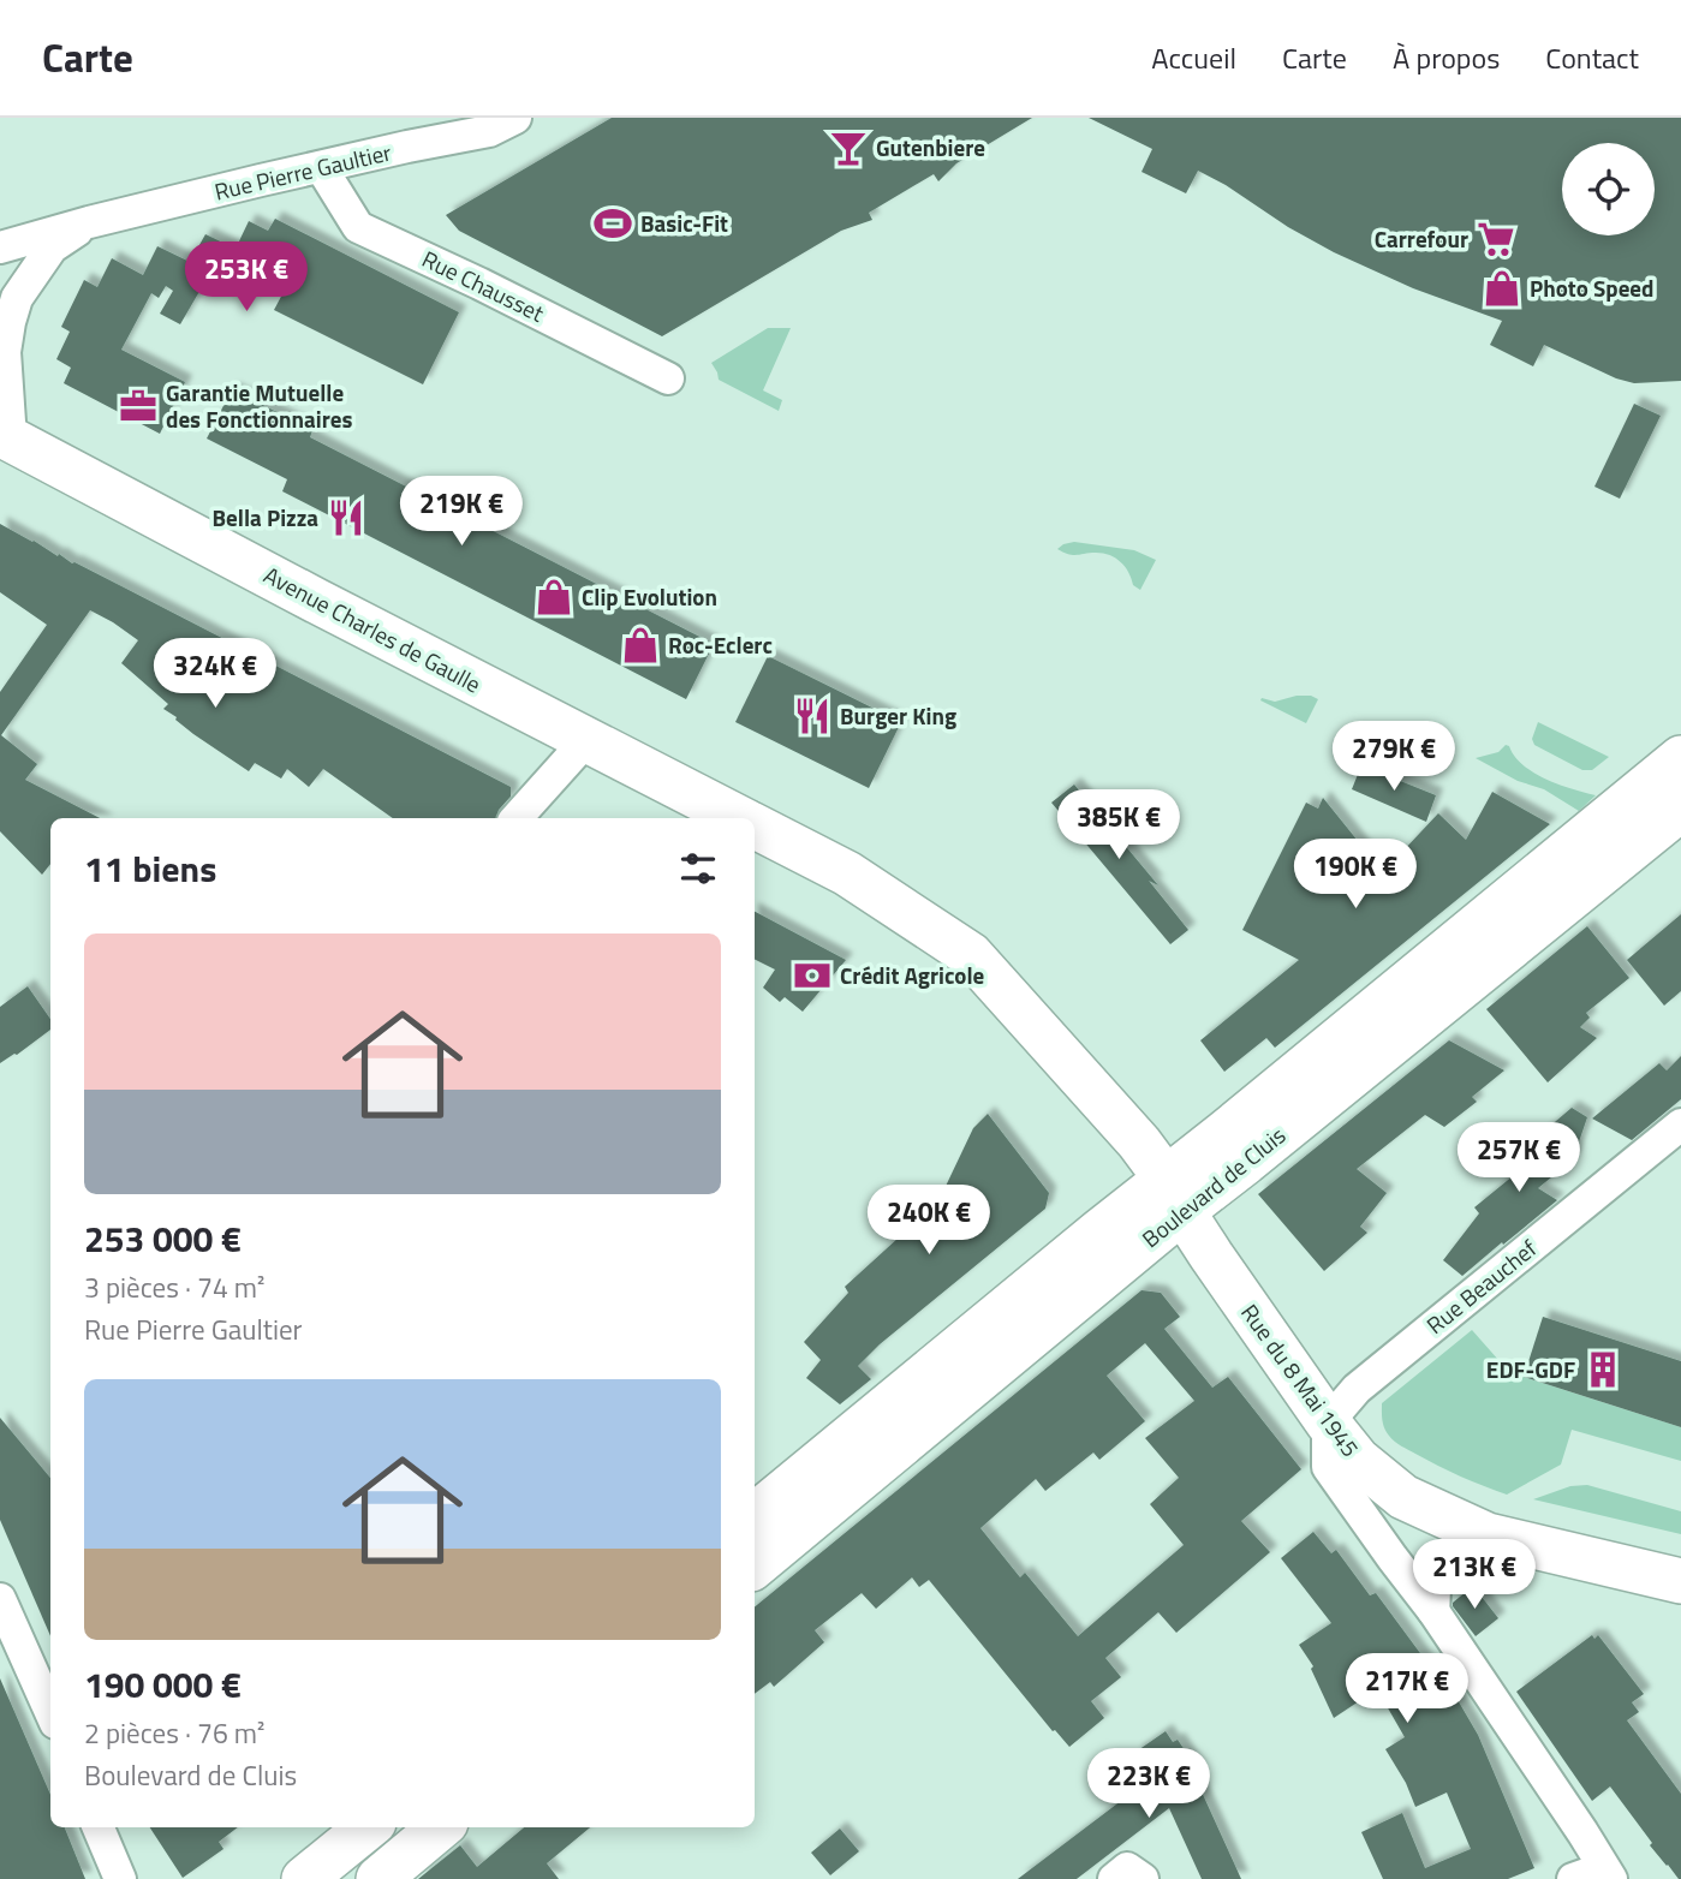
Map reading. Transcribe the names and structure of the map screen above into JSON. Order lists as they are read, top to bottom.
{
  "streets": {
    "main road": ["Avenue Charles de Gaulle", "Boulevard de Cluis", "Rue du 8 Mai 1945"],
    "street": ["Rue Pierre Gaultier", "Rue Chausset", "Rue Beauchef"]
  },
  "crossings": [
    ["Rue Pierre Gaultier", "Rue Chausset"],
    ["Rue Pierre Gaultier", "Avenue Charles de Gaulle"],
    ["Avenue Charles de Gaulle", "Boulevard de Cluis"],
    ["Avenue Charles de Gaulle", "Rue du 8 Mai 1945"],
    ["Boulevard de Cluis", "Rue du 8 Mai 1945"],
    ["Rue Beauchef", "Rue du 8 Mai 1945"]
  ],
  "places": {
    "bar": ["Gutenbiere"],
    "sports": ["Basic-Fit"],
    "supermarket": ["Carrefour"],
    "shop": ["Photo Speed", "Clip Evolution", "Roc-Eclerc"],
    "office": ["Garantie Mutuelle des Fonctionnaires"],
    "restaurant": ["Bella Pizza", "Burger King"],
    "bank": ["Crédit Agricole"],
    "building": ["EDF-GDF"]
  },
  "page": {
    "header": "Carte",
    "nav": [
      "Accueil",
      "Carte",
      "À propos",
      "Contact"
    ],
    "price": [
      "253K €",
      "219K €",
      "324K €",
      "279K €",
      "385K €",
      "190K €",
      "257K €",
      "240K €",
      "213K €",
      "217K €",
      "223K €"
    ],
    "heading": "11 biens",
    "list": [
      {
        "name": "253 000 €",
        "note": "3 pièces · 74 m² · Rue Pierre Gaultier"
      },
      {
        "name": "190 000 €",
        "note": "2 pièces · 76 m² · Boulevard de Cluis"
      }
    ]
  }
}
